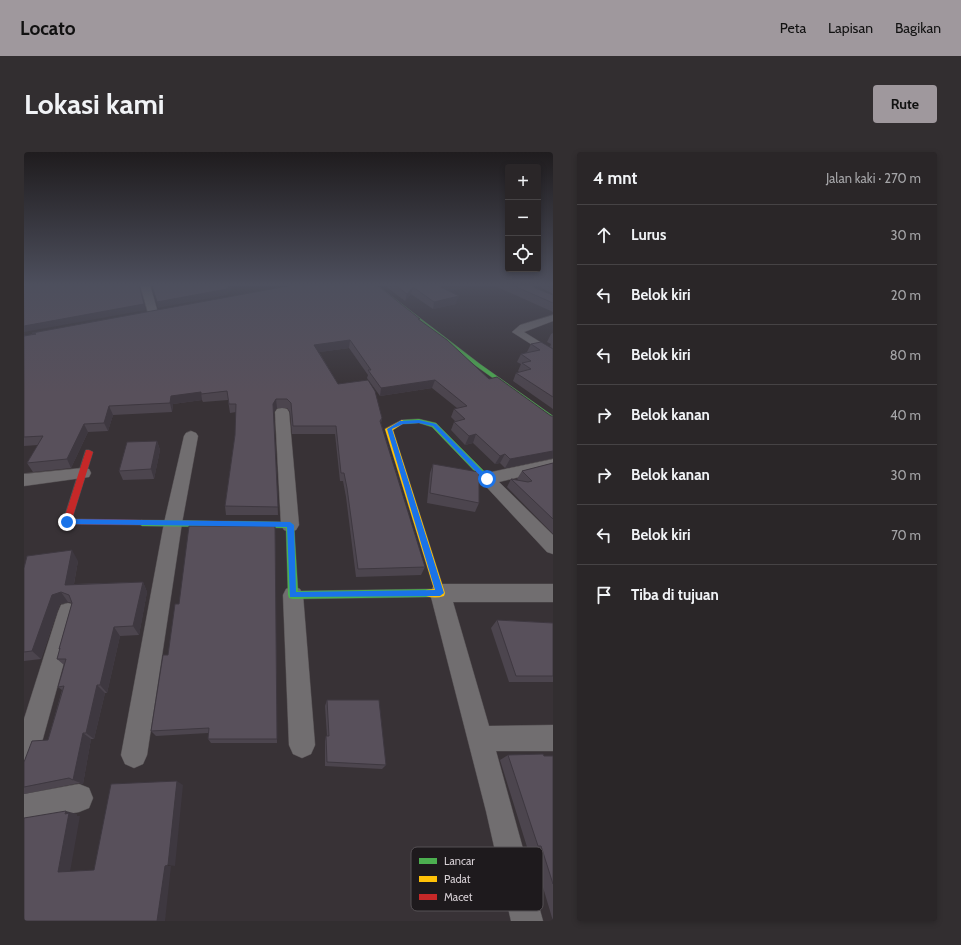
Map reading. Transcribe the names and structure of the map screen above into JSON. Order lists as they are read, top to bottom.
{
  "legend": ["Lancar", "Padat", "Macet"],
  "page": {
    "header": "Locato",
    "nav": ["Peta", "Lapisan", "Bagikan"],
    "buttons": "Rute",
    "title": "Lokasi kami",
    "heading": ["4 mnt", "Jalan kaki · 270 m"],
    "map_buttons": ["+", "−"],
    "list": [
      ["Lurus", "30 m"],
      ["Belok kiri", "20 m"],
      ["Belok kiri", "80 m"],
      ["Belok kanan", "40 m"],
      ["Belok kanan", "30 m"],
      ["Belok kiri", "70 m"],
      "Tiba di tujuan"
    ]
  }
}
